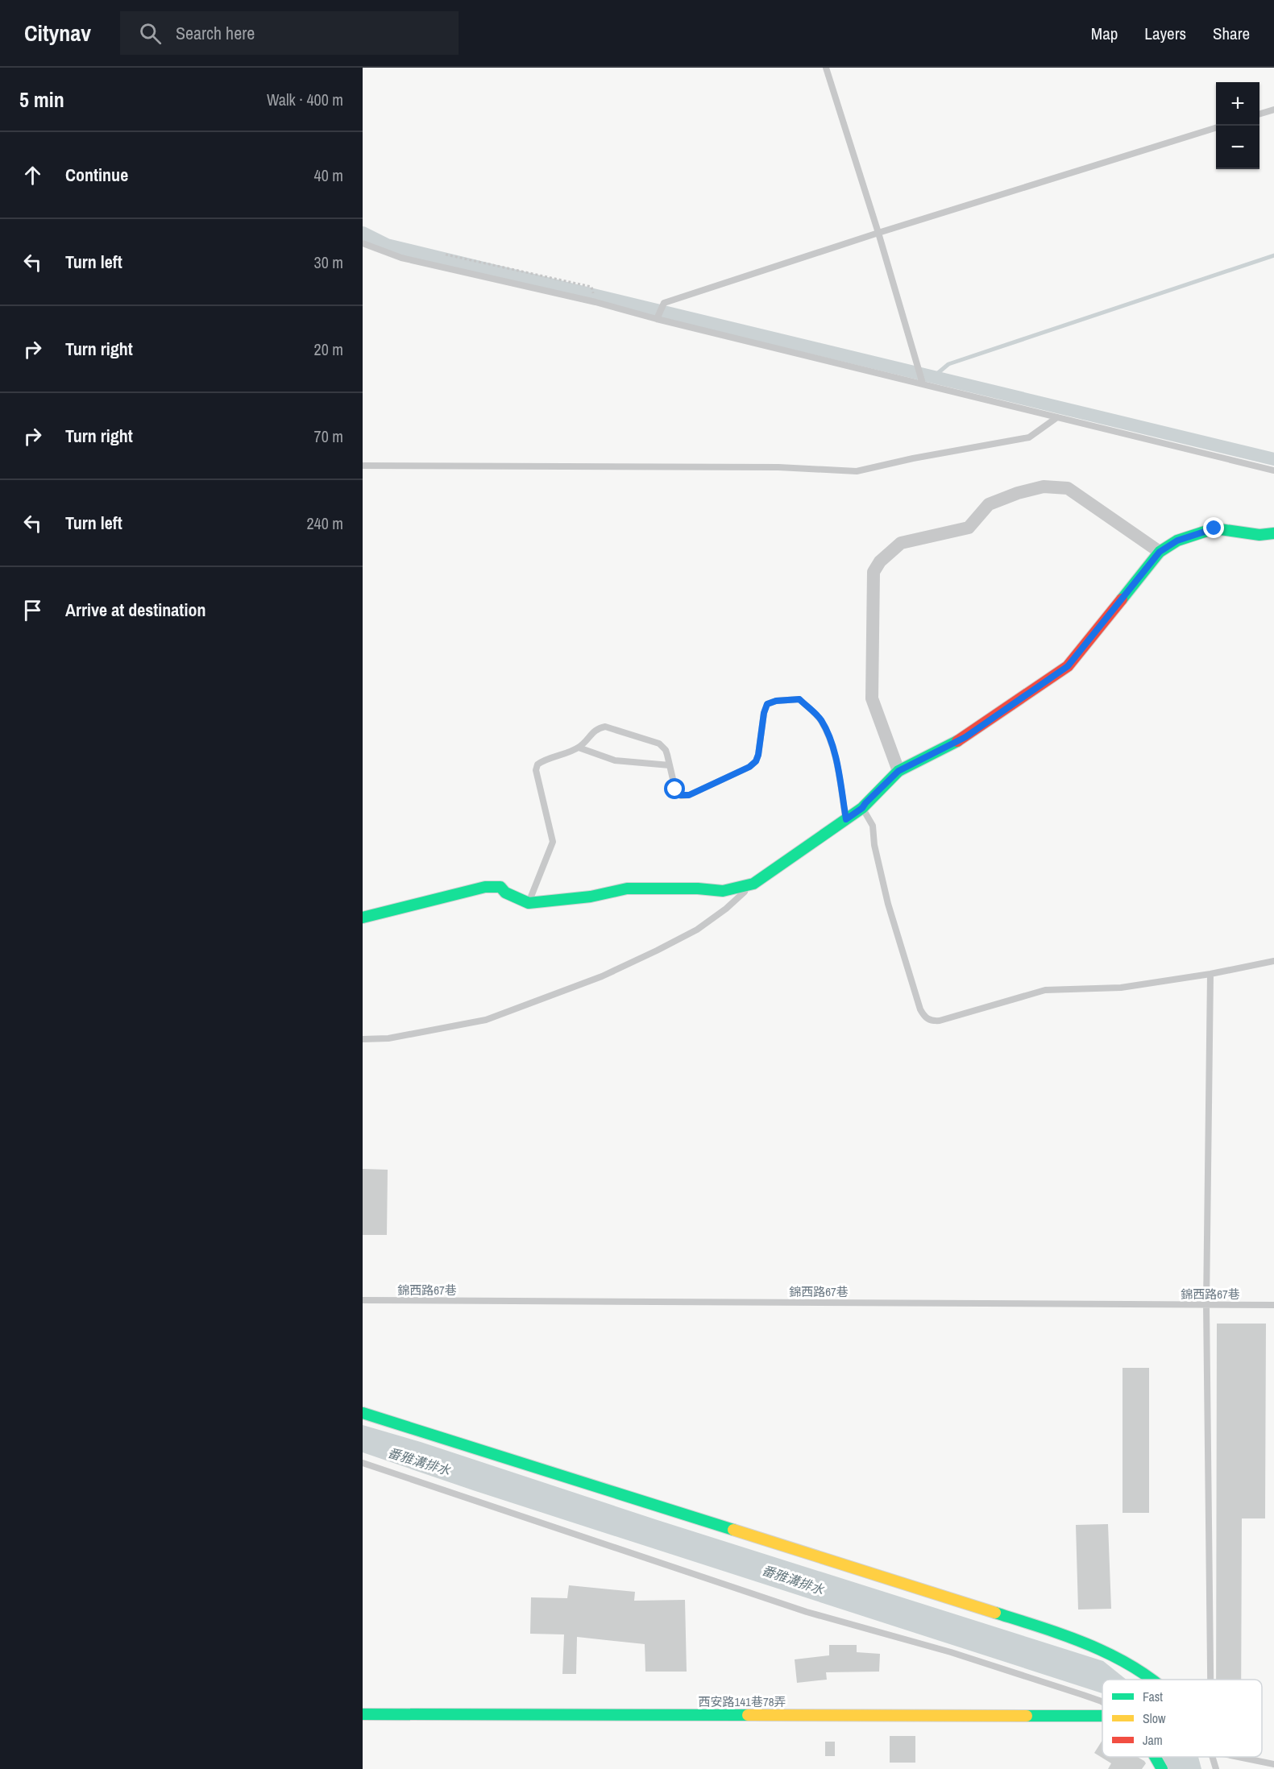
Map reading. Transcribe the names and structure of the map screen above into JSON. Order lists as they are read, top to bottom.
{
  "streets": {
    "street": ["西安路141巷78弄"],
    "lane": ["錦西路67巷"]
  },
  "water": ["番雅溝排水"],
  "legend": ["Fast", "Slow", "Jam"],
  "page": {
    "header": "Citynav",
    "search": "Search here",
    "nav": ["Map", "Layers", "Share"],
    "heading": ["5 min", "Walk · 400 m"],
    "map_buttons": ["+", "−"],
    "list": [
      ["Continue", "40 m"],
      ["Turn left", "30 m"],
      ["Turn right", "20 m"],
      ["Turn right", "70 m"],
      ["Turn left", "240 m"],
      "Arrive at destination"
    ]
  }
}
